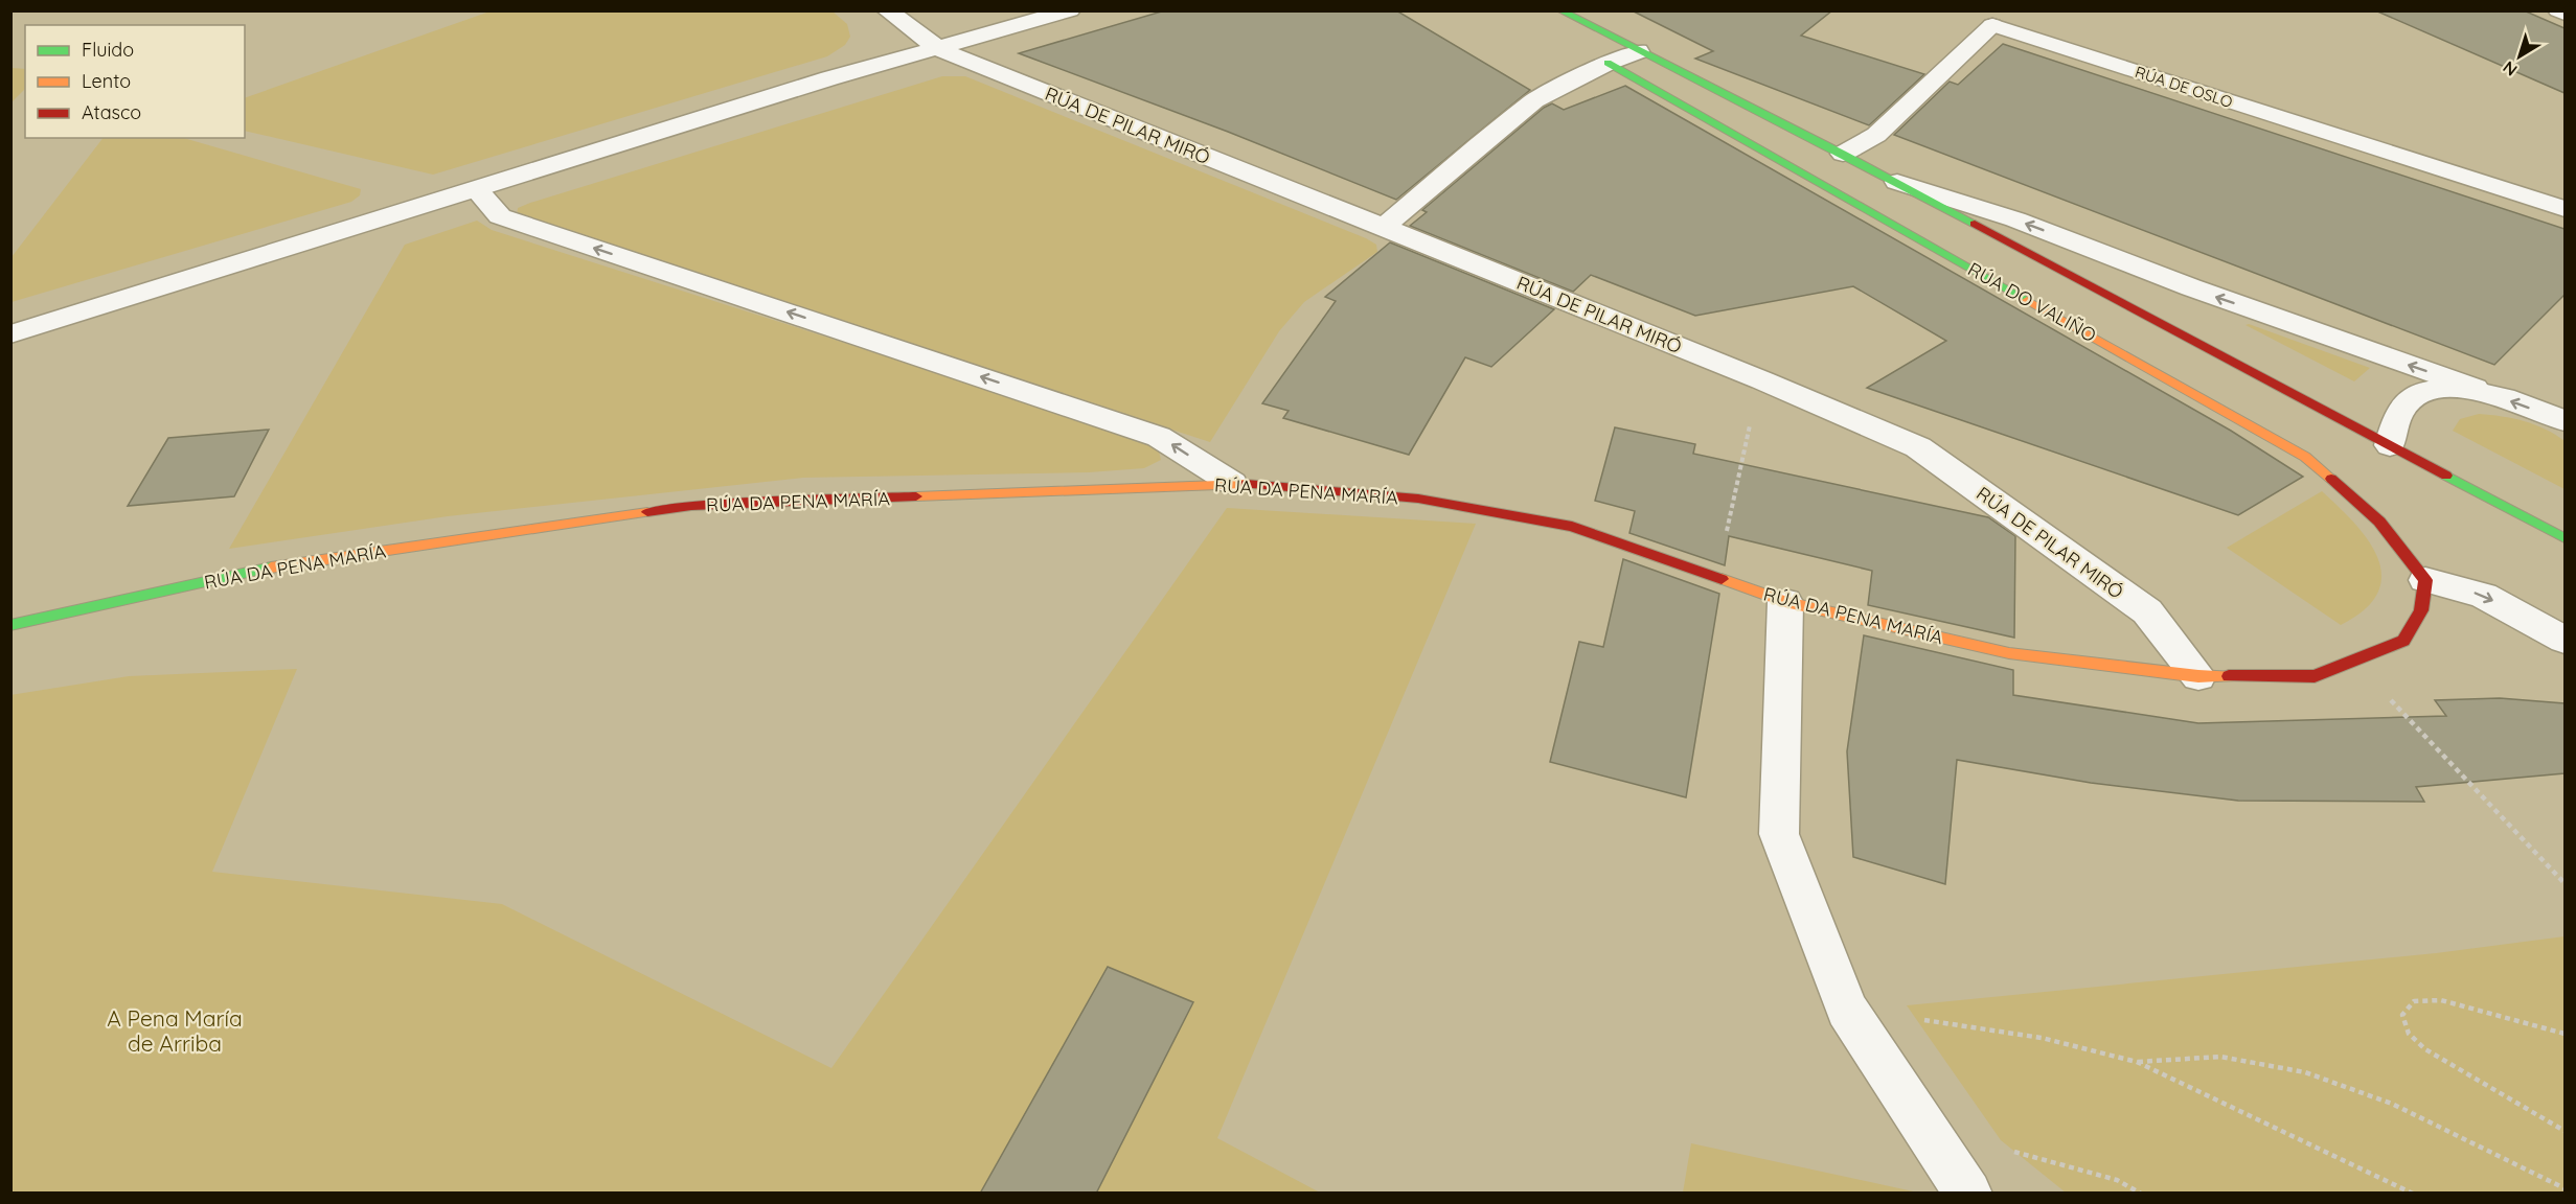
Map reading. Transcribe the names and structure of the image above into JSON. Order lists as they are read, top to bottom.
{
  "streets": {
    "street": [
      "RÚA DE OSLO",
      "RÚA DE PILAR MIRÓ",
      "RÚA DO VALIÑO",
      "RÚA DA PENA MARÍA"
    ]
  },
  "crossings": [
    ["RÚA DE PILAR MIRÓ", "RÚA DA PENA MARÍA"],
    ["RÚA DO VALIÑO", "RÚA DA PENA MARÍA"]
  ],
  "parks": ["A Pena María de Arriba"],
  "legend": ["Fluido", "Lento", "Atasco"],
  "north": "bottom left"
}
